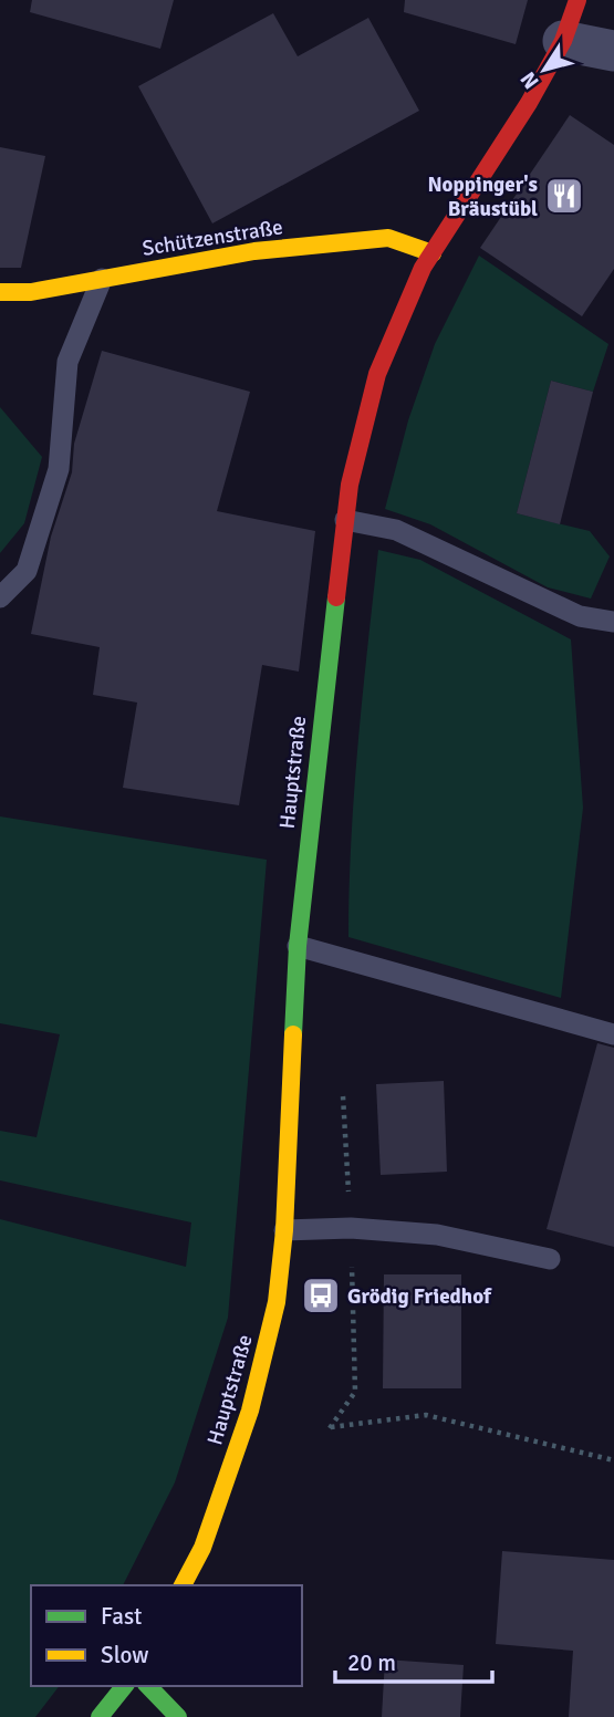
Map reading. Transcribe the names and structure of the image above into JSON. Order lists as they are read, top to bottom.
{
  "streets": {
    "main road": ["Schützenstraße", "Hauptstraße"]
  },
  "crossings": [
    ["Schützenstraße", "Hauptstraße"]
  ],
  "places": {
    "restaurant": ["Noppinger's Bräustübl"],
    "bus stop": ["Grödig Friedhof"]
  },
  "legend": ["Fast", "Slow"],
  "scale_bar": "20 m",
  "north": "bottom left"
}
